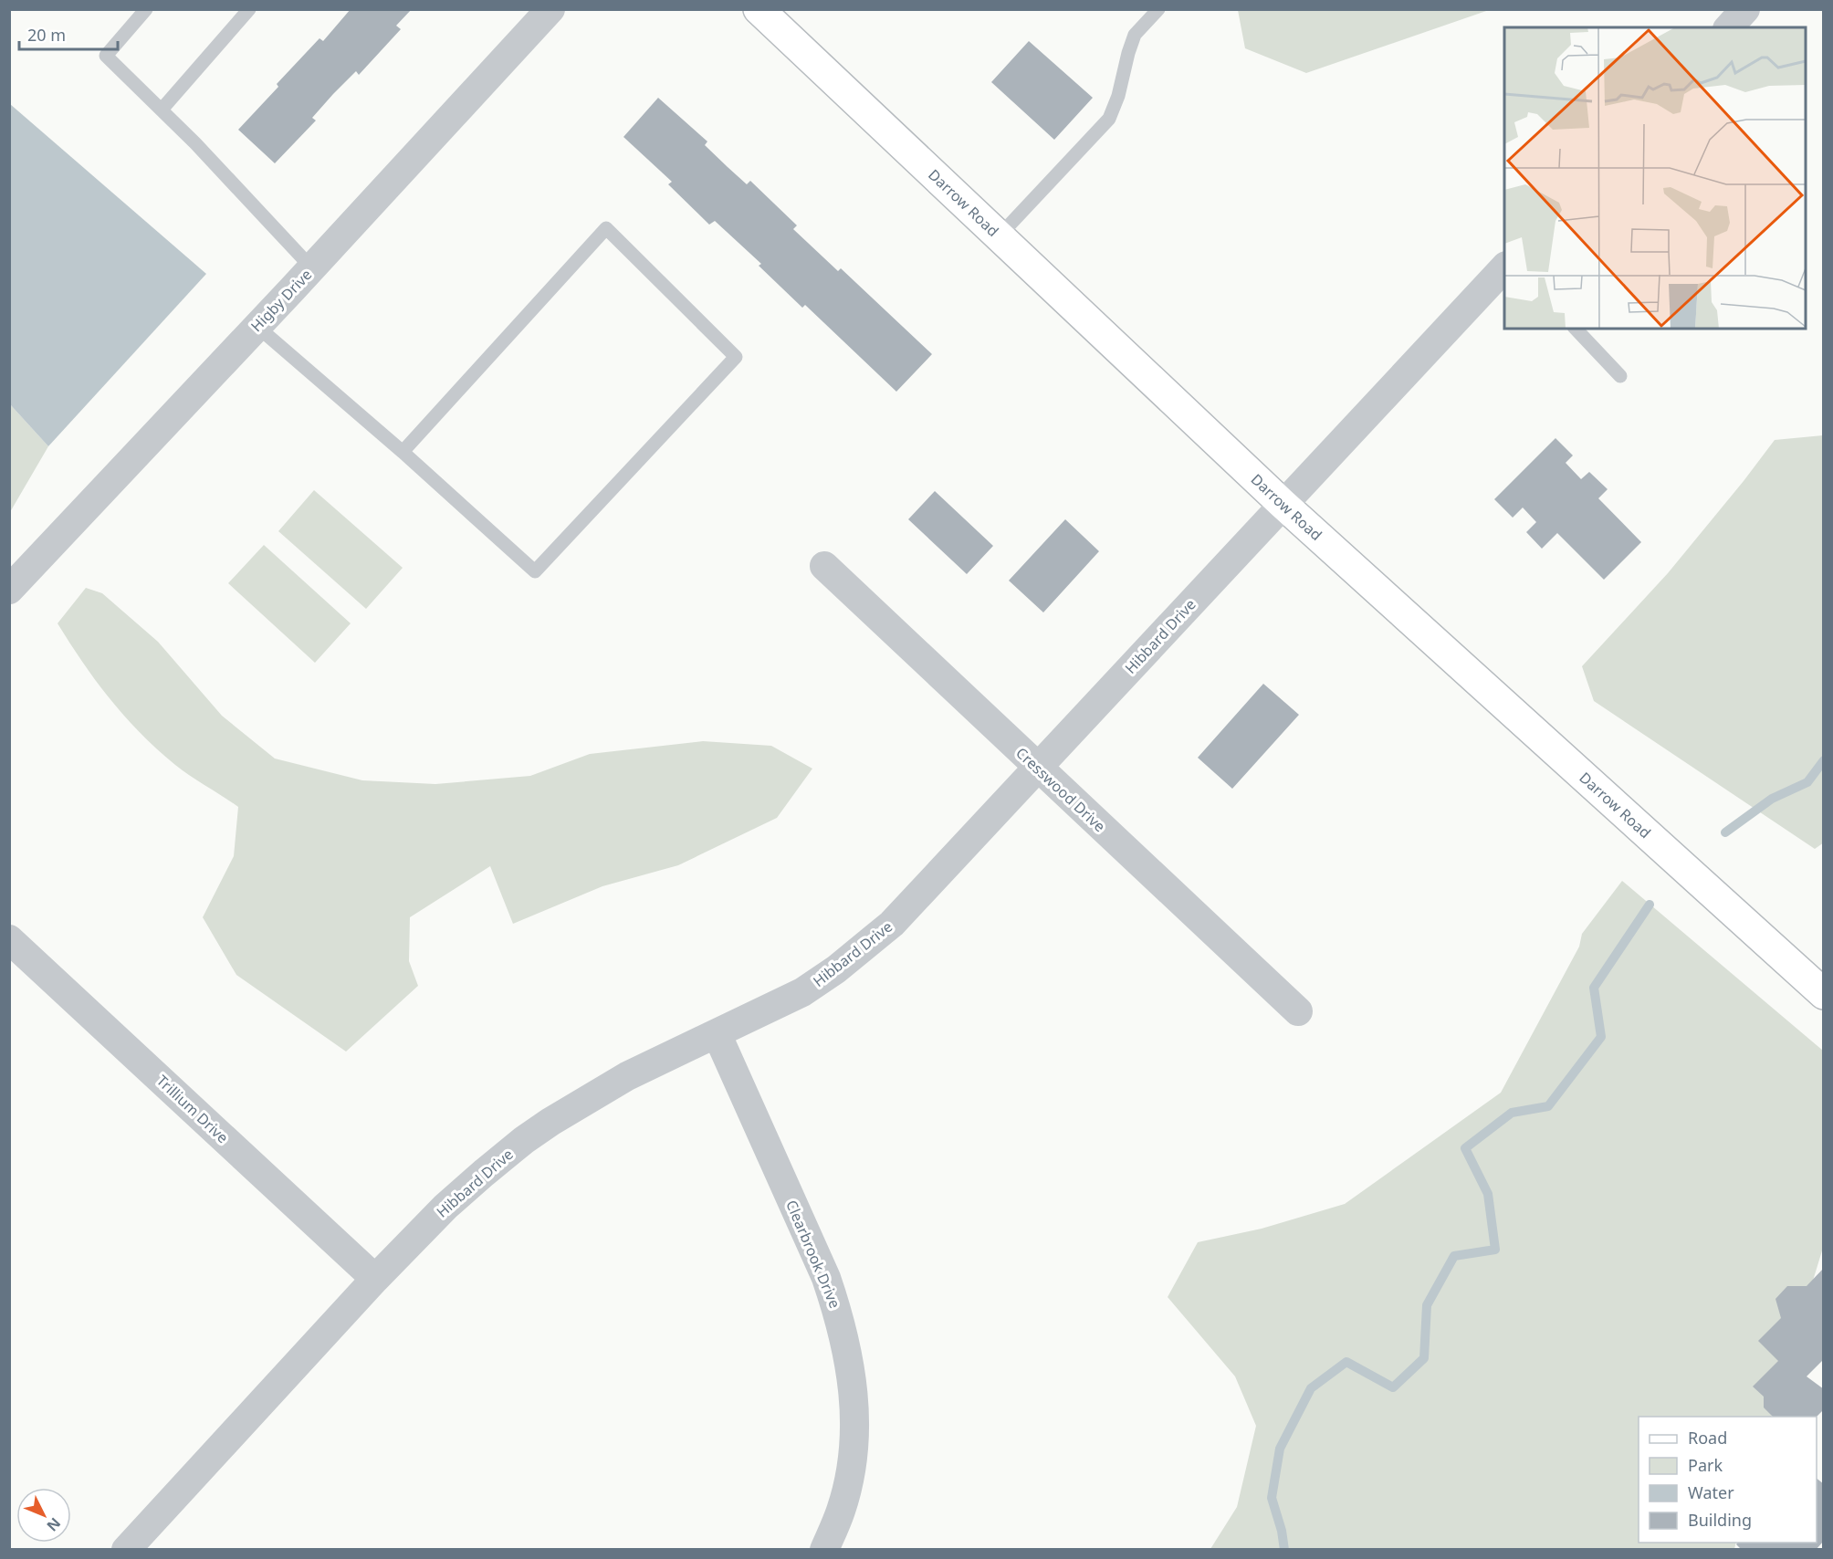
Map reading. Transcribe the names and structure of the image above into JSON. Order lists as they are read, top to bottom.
{
  "streets": {
    "main road": ["Darrow Road"],
    "street": [
      "Higby Drive",
      "Hibbard Drive",
      "Cresswood Drive",
      "Trillium Drive",
      "Clearbrook Drive"
    ]
  },
  "crossings": [
    ["Darrow Road", "Hibbard Drive"],
    ["Hibbard Drive", "Cresswood Drive"],
    ["Hibbard Drive", "Trillium Drive"],
    ["Hibbard Drive", "Clearbrook Drive"]
  ],
  "legend": [
    "Road",
    "Park",
    "Water",
    "Building"
  ],
  "scale_bar": "20 m",
  "north": "bottom right"
}
